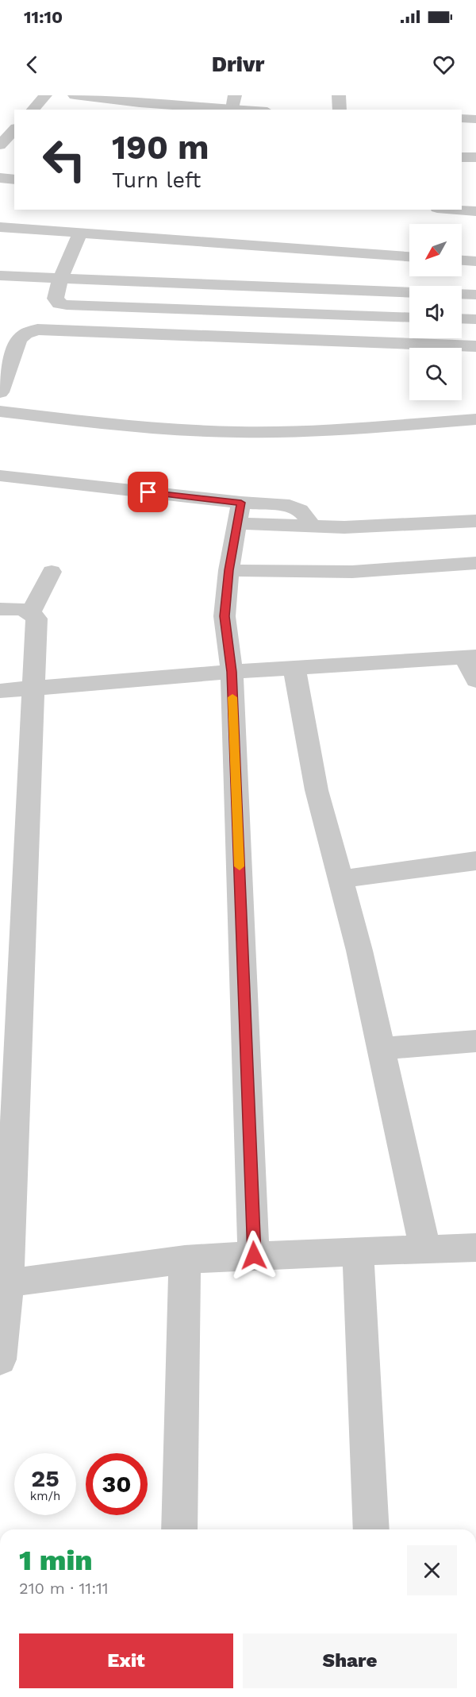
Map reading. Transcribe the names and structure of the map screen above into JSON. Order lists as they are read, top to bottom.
{
  "north": "bottom left",
  "page": {
    "status": "11:10",
    "header": "Drivr",
    "turn": ["190 m", "Turn left"],
    "speed": "25 km/h",
    "limit": "30",
    "heading": ["1 min", "210 m · 11:11"],
    "buttons": ["Exit", "Share"]
  }
}
